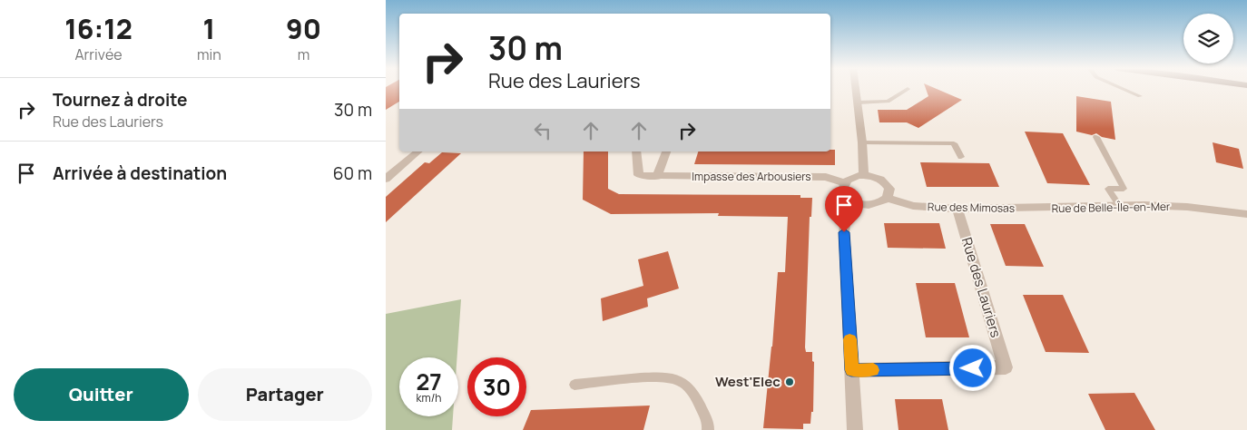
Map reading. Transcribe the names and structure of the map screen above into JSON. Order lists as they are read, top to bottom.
{
  "streets": {
    "street": [
      "Impasse des Arbousiers",
      "Rue des Mimosas",
      "Rue de Belle-Île-en-Mer",
      "Rue des Lauriers"
    ]
  },
  "crossings": [
    ["Impasse des Arbousiers", "Rue des Mimosas"],
    ["Rue des Mimosas", "Rue de Belle-Île-en-Mer"],
    ["Rue des Mimosas", "Rue des Lauriers"]
  ],
  "places": ["West'Elec"],
  "page": {
    "eta": [
      "16:12",
      "Arrivée",
      "1",
      "min",
      "90",
      "m"
    ],
    "turn": ["30 m", "Rue des Lauriers"],
    "list": [
      {
        "name": "Tournez à droite",
        "note": "Rue des Lauriers",
        "value": "30 m"
      },
      {
        "name": "Arrivée à destination",
        "value": "60 m"
      }
    ],
    "speed": "27 km/h",
    "limit": "30",
    "buttons": ["Quitter", "Partager"]
  }
}
